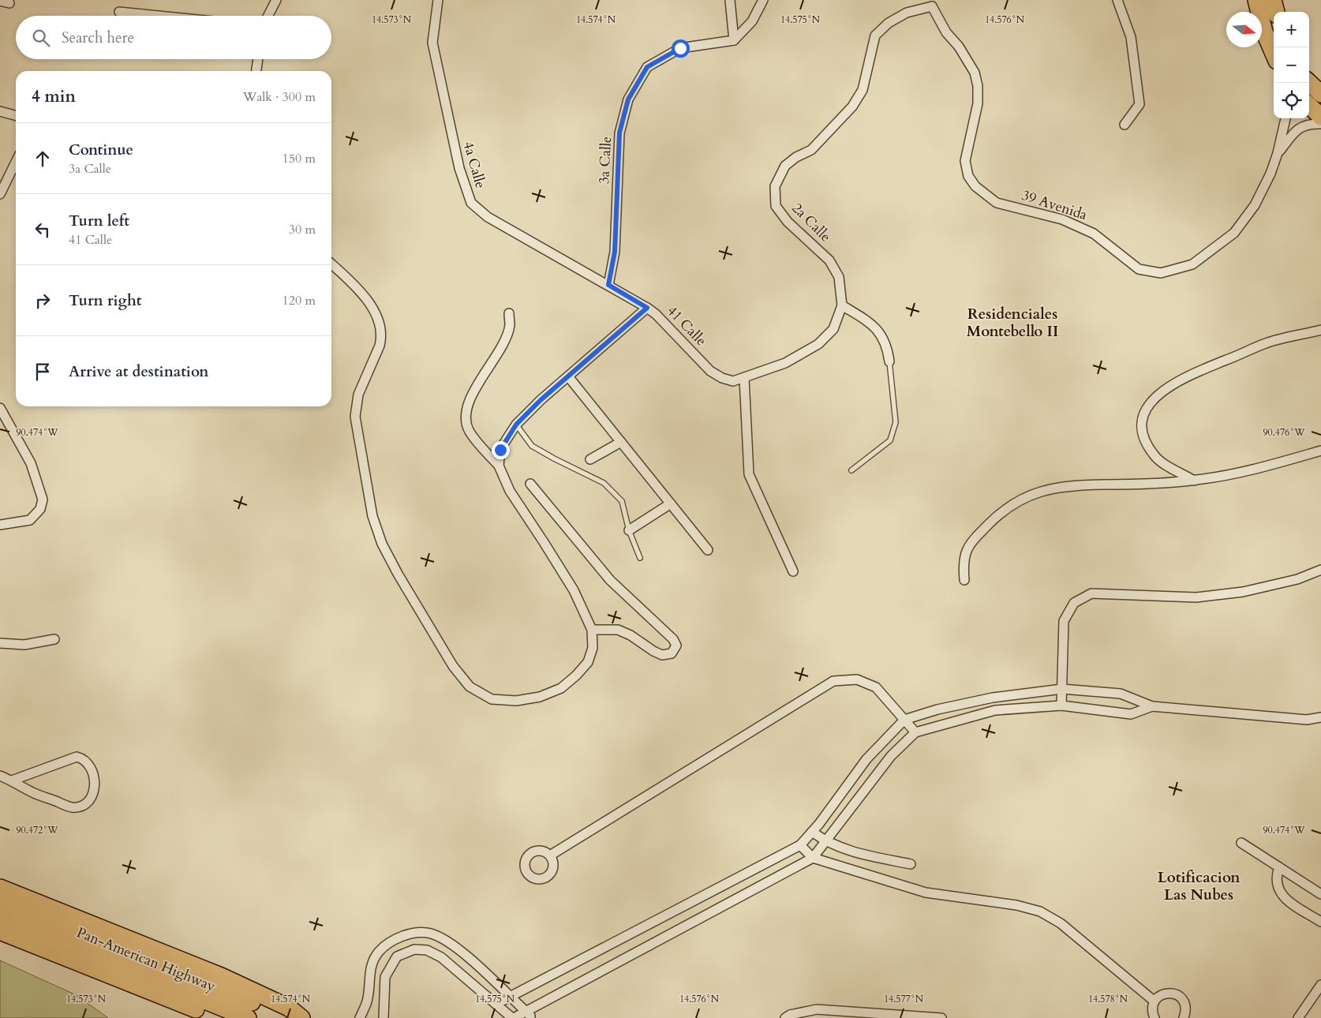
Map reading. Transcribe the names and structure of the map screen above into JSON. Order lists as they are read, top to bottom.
{
  "streets": {
    "highway": ["Pan-American Highway"],
    "street": [
      "3a Calle",
      "4a Calle",
      "39 Avenida",
      "2a Calle",
      "41 Calle"
    ]
  },
  "crossings": [
    ["3a Calle", "4a Calle"],
    ["3a Calle", "41 Calle"],
    ["4a Calle", "41 Calle"],
    ["39 Avenida", "2a Calle"],
    ["2a Calle", "41 Calle"]
  ],
  "districts": ["Residenciales Montebello II", "Lotificacion Las Nubes"],
  "north": "right",
  "page": {
    "map_buttons": ["+", "−"],
    "search": "Search here",
    "heading": ["4 min", "Walk · 300 m"],
    "list": [
      ["Continue", "3a Calle", "150 m"],
      ["Turn left", "41 Calle", "30 m"],
      ["Turn right", "120 m"],
      "Arrive at destination"
    ]
  },
  "coordinates": [
    "14.573°N",
    "14.574°N",
    "14.575°N",
    "14.576°N",
    "90.476°W",
    "90.474°W",
    "90.472°W",
    "14.577°N",
    "14.578°N"
  ]
}
